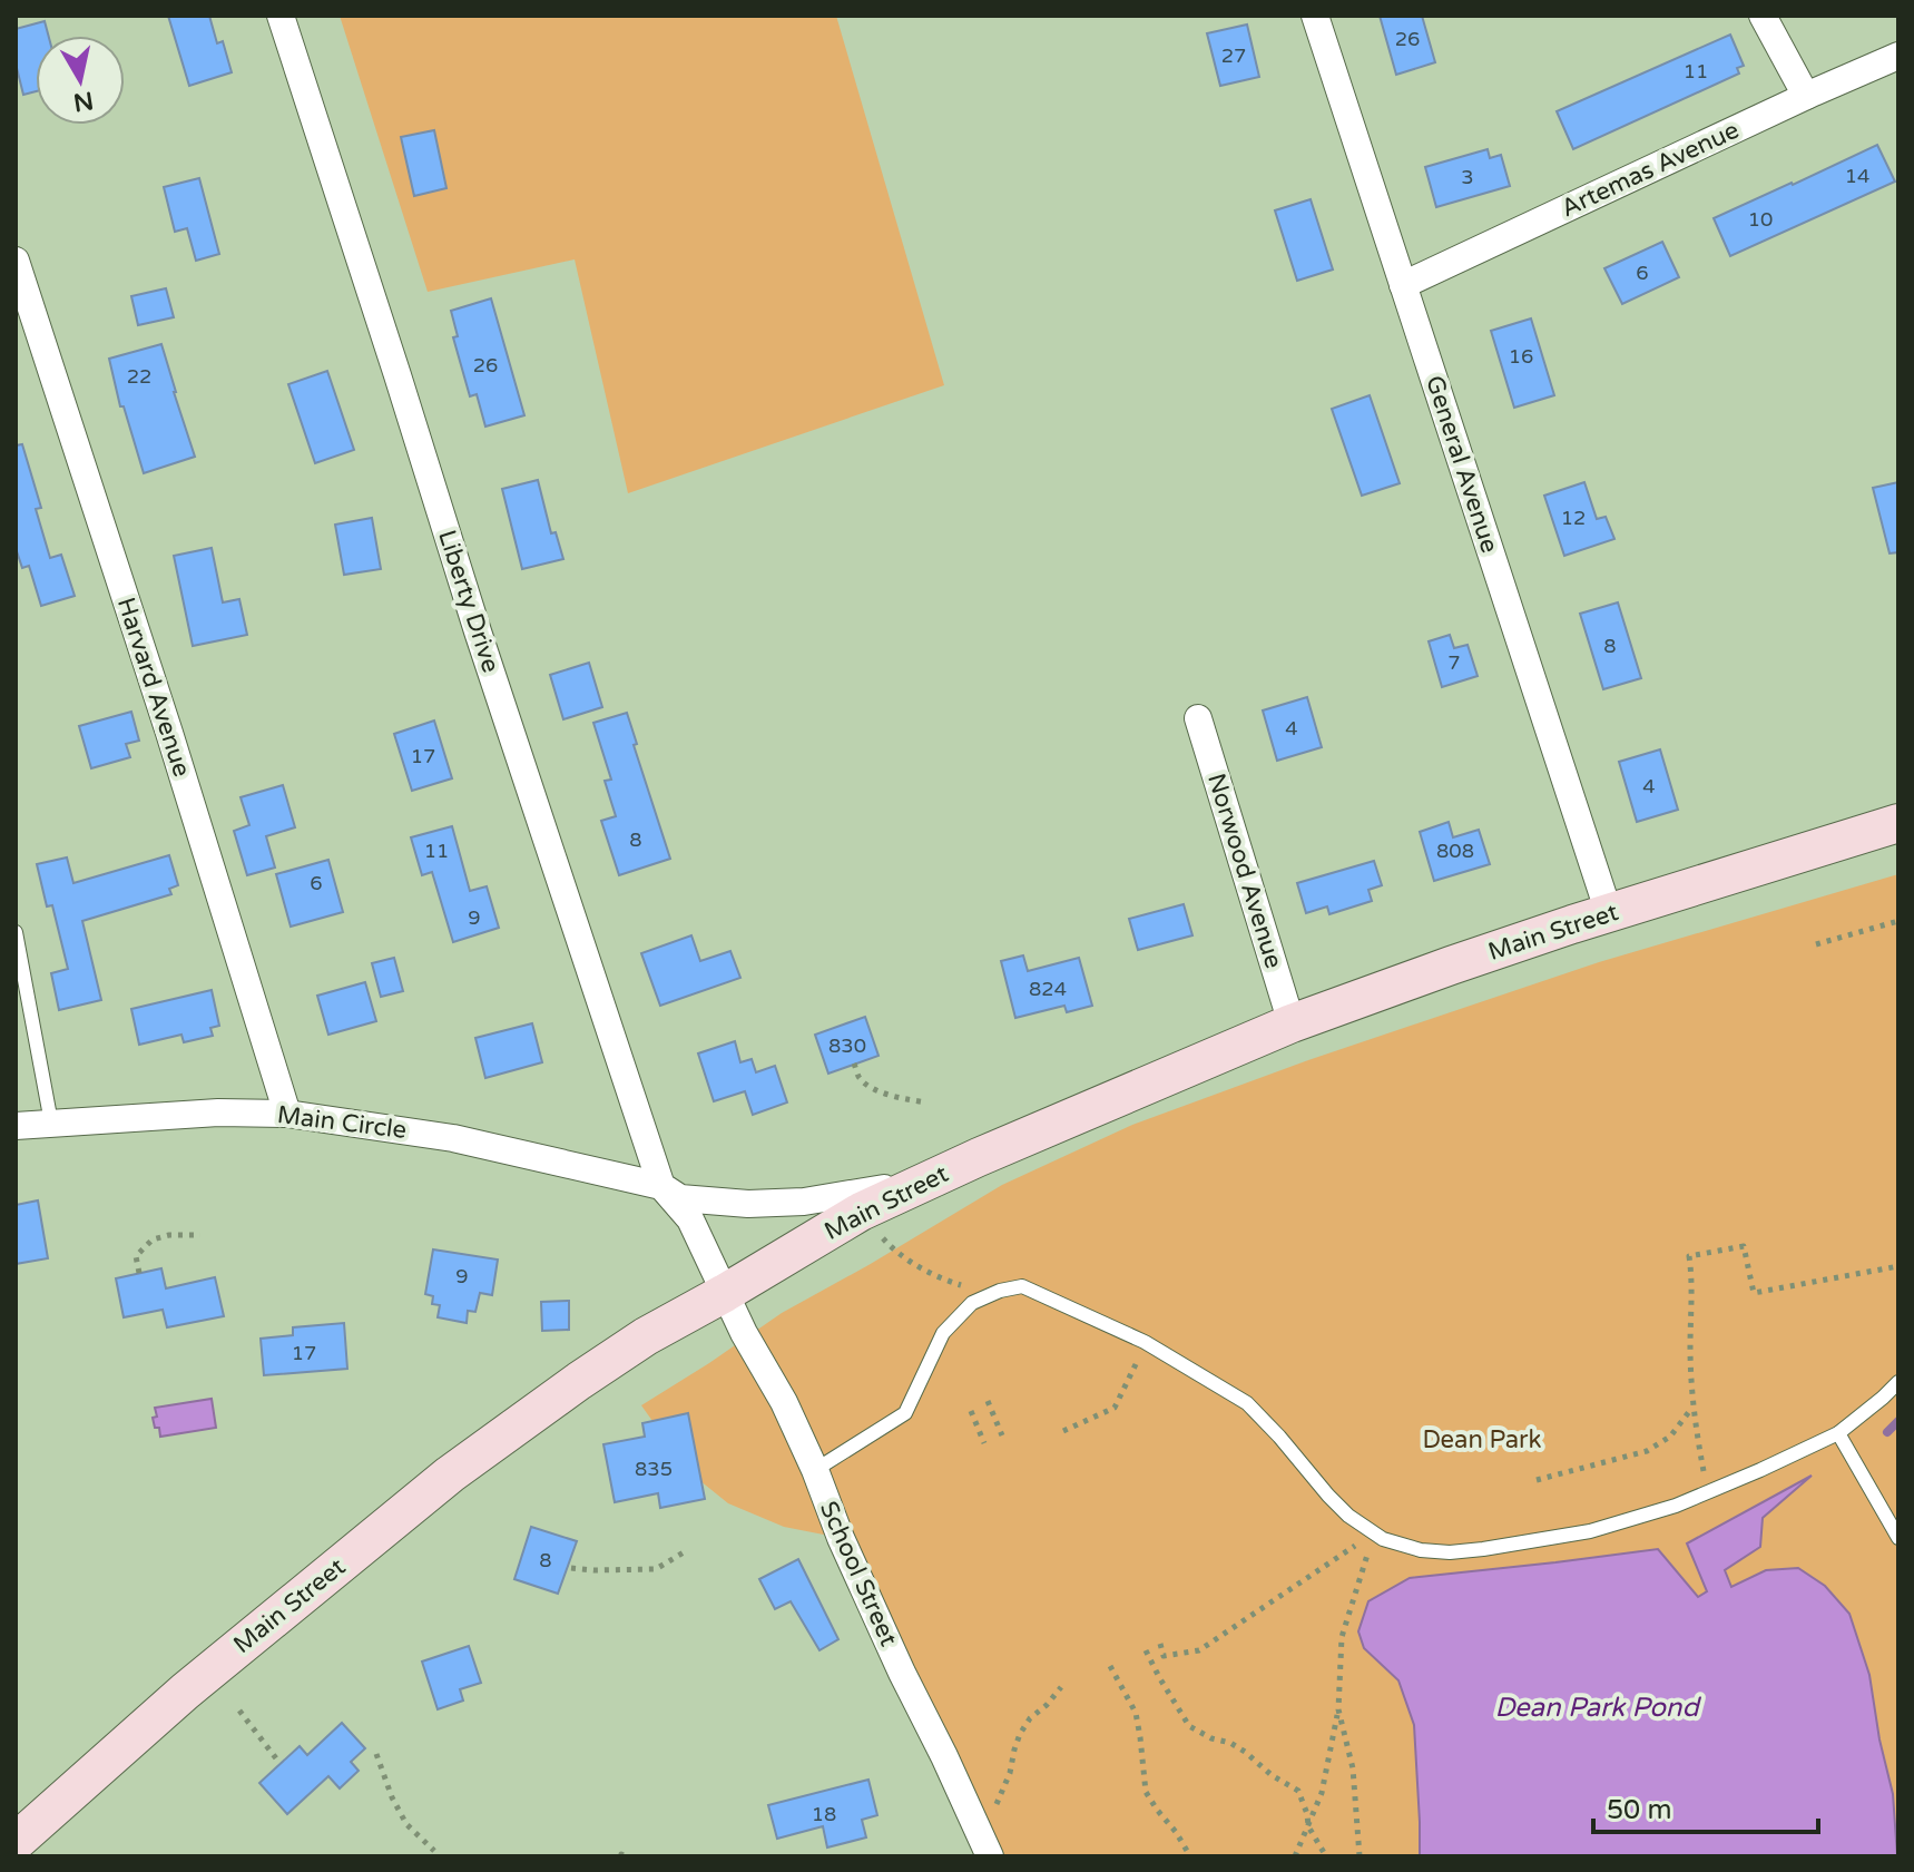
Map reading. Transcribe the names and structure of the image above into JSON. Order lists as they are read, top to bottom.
{
  "streets": {
    "main road": ["Main Street"],
    "street": [
      "Artemas Avenue",
      "General Avenue",
      "Liberty Drive",
      "Harvard Avenue",
      "Norwood Avenue",
      "Main Circle",
      "School Street"
    ]
  },
  "crossings": [
    ["Artemas Avenue", "General Avenue"],
    ["General Avenue", "Main Street"],
    ["Liberty Drive", "Main Circle"],
    ["Harvard Avenue", "Main Circle"],
    ["Norwood Avenue", "Main Street"],
    ["Main Street", "Main Circle"],
    ["Main Street", "School Street"]
  ],
  "water": ["Dean Park Pond"],
  "parks": ["Dean Park"],
  "house_numbers": [
    "26",
    "27",
    "11",
    "14",
    "3",
    "10",
    "6",
    "16",
    "26",
    "22",
    "12",
    "8",
    "7",
    "4",
    "17",
    "4",
    "8",
    "11",
    "808",
    "6",
    "9",
    "824",
    "830",
    "9",
    "17",
    "835",
    "8",
    "18"
  ],
  "scale_bar": "50 m",
  "north": "bottom"
}
